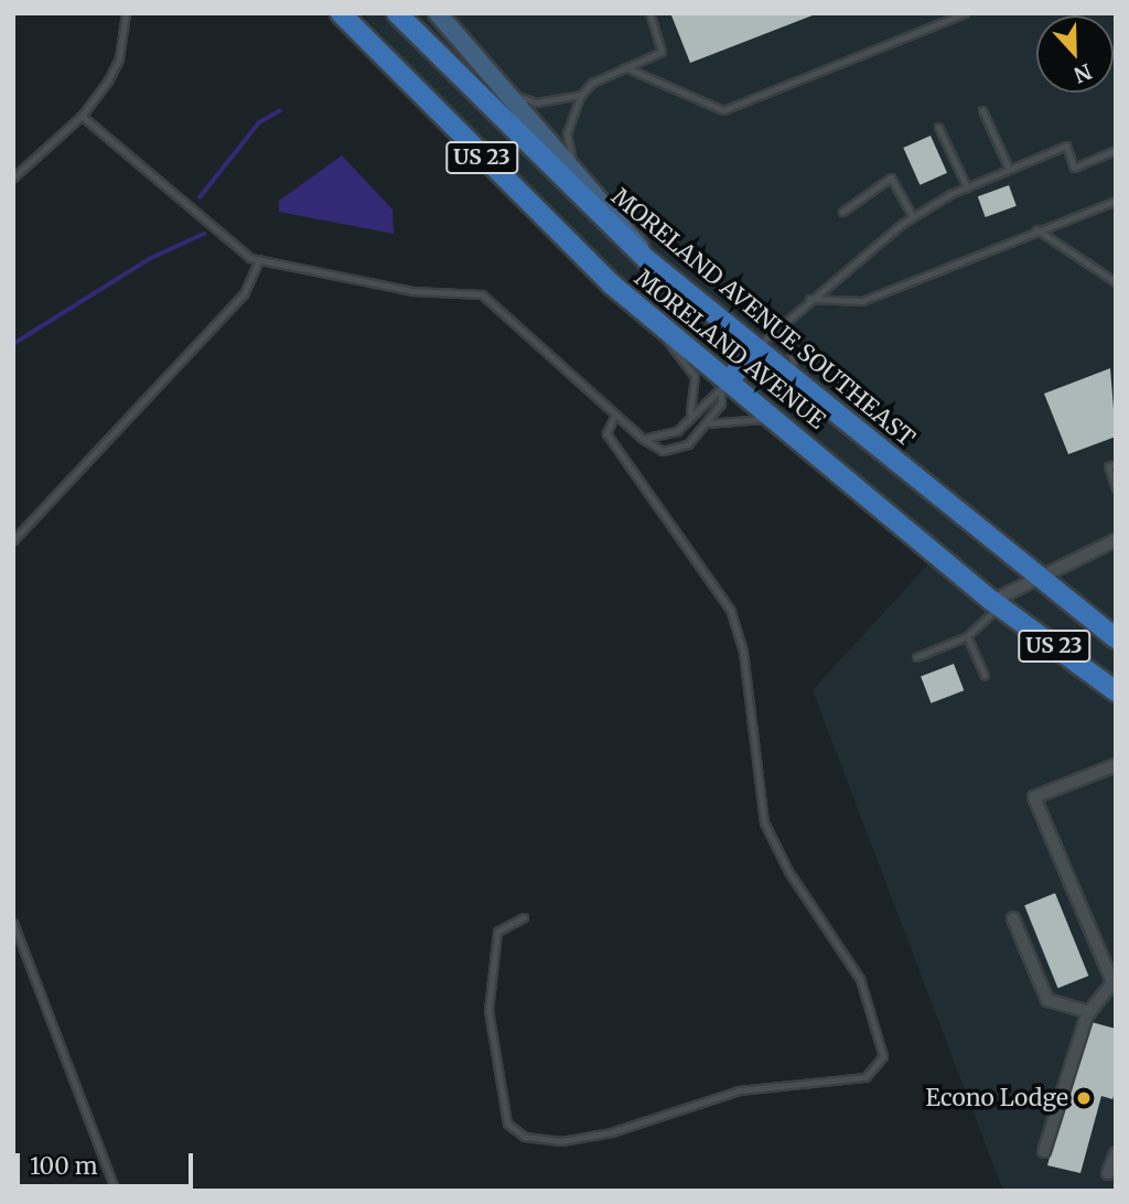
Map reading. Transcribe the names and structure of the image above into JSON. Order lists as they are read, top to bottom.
{
  "streets": {
    "main road": ["US 23", "MORELAND AVENUE SOUTHEAST", "MORELAND AVENUE"]
  },
  "places": ["Econo Lodge"],
  "scale_bar": "100 m",
  "north": "bottom"
}
